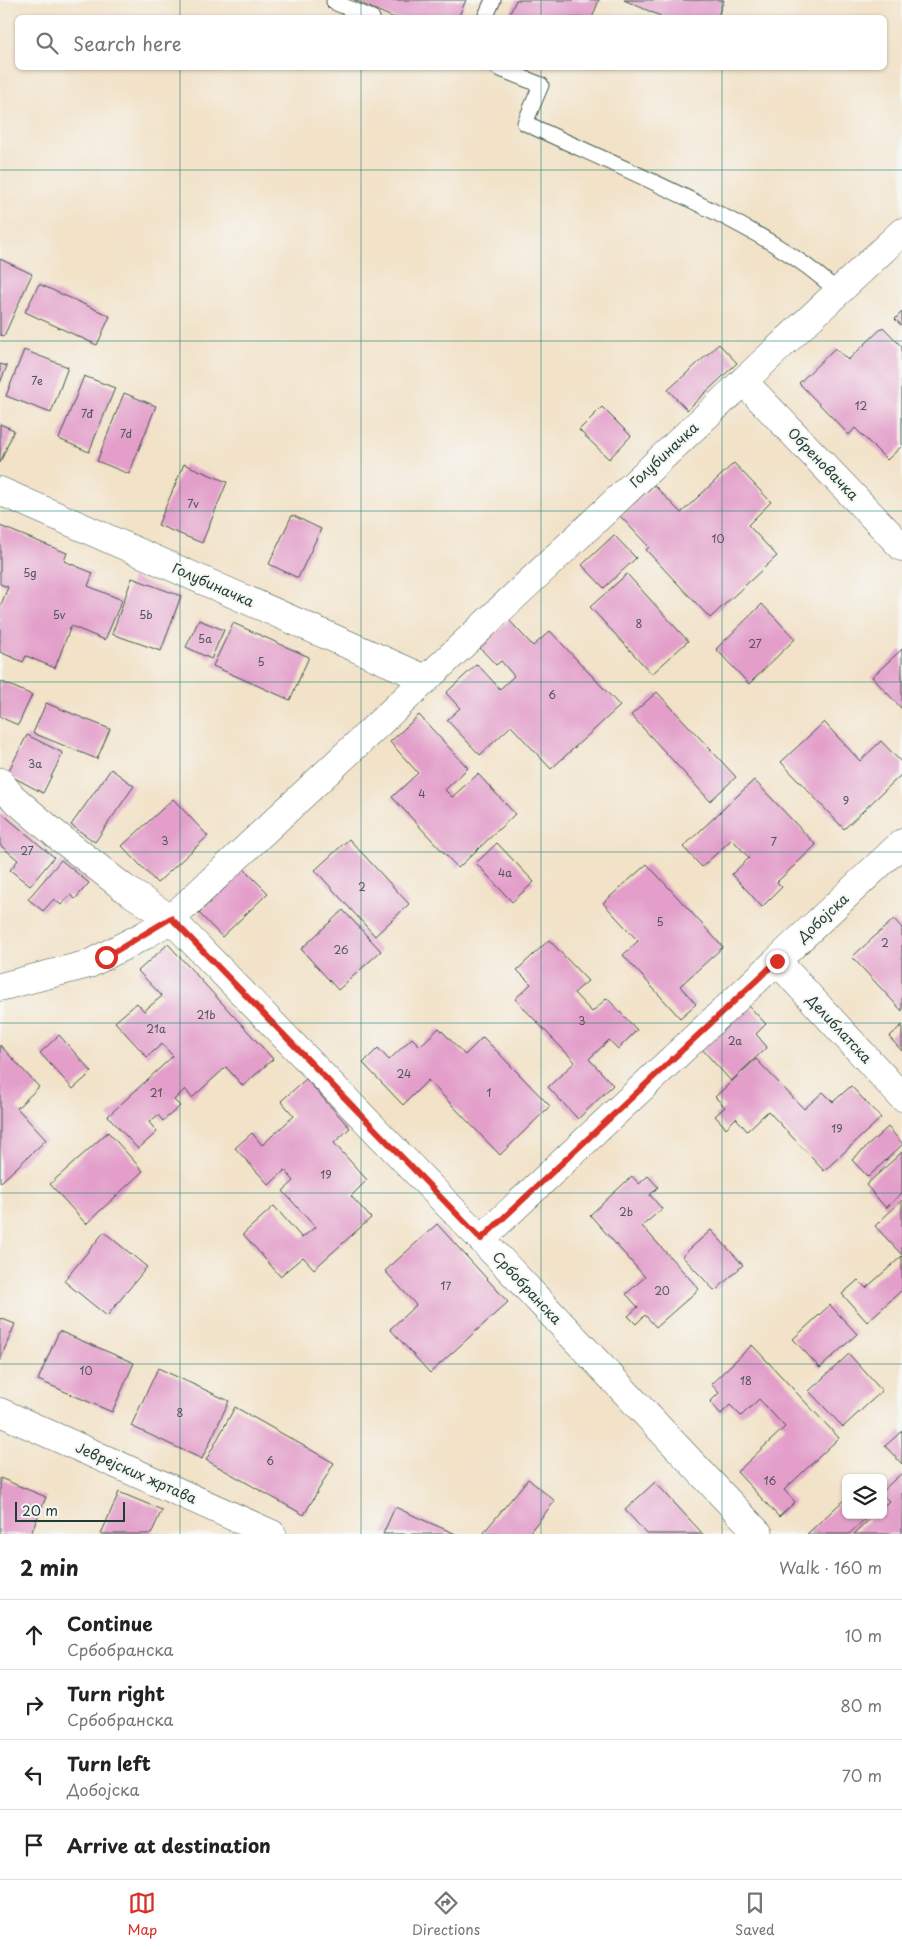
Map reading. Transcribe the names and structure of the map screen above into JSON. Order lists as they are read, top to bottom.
{
  "streets": {
    "street": [
      "Голубиначка",
      "Обреновачка",
      "Добојска",
      "Делиблатска",
      "Србобранска",
      "Јеврејских жртава"
    ]
  },
  "crossings": [
    ["Голубиначка", "Обреновачка"],
    ["Голубиначка", "Србобранска"],
    ["Добојска", "Делиблатска"],
    ["Добојска", "Србобранска"]
  ],
  "house_numbers": [
    "7e",
    "12",
    "7đ",
    "7d",
    "7v",
    "10",
    "5g",
    "5v",
    "5b",
    "8",
    "5a",
    "27",
    "5",
    "6",
    "3a",
    "4",
    "9",
    "3",
    "7",
    "27",
    "4a",
    "2",
    "5",
    "2",
    "26",
    "21b",
    "3",
    "21a",
    "2a",
    "24",
    "21",
    "1",
    "19",
    "19",
    "2b",
    "17",
    "20",
    "10",
    "18",
    "8",
    "6",
    "16"
  ],
  "scale_bar": "20 m",
  "page": {
    "search": "Search here",
    "scale": "20 m",
    "heading": ["2 min", "Walk · 160 m"],
    "list": [
      ["Continue", "Србобранска", "10 m"],
      ["Turn right", "Србобранска", "80 m"],
      ["Turn left", "Добојска", "70 m"],
      "Arrive at destination"
    ],
    "nav": ["Map", "Directions", "Saved"]
  }
}
